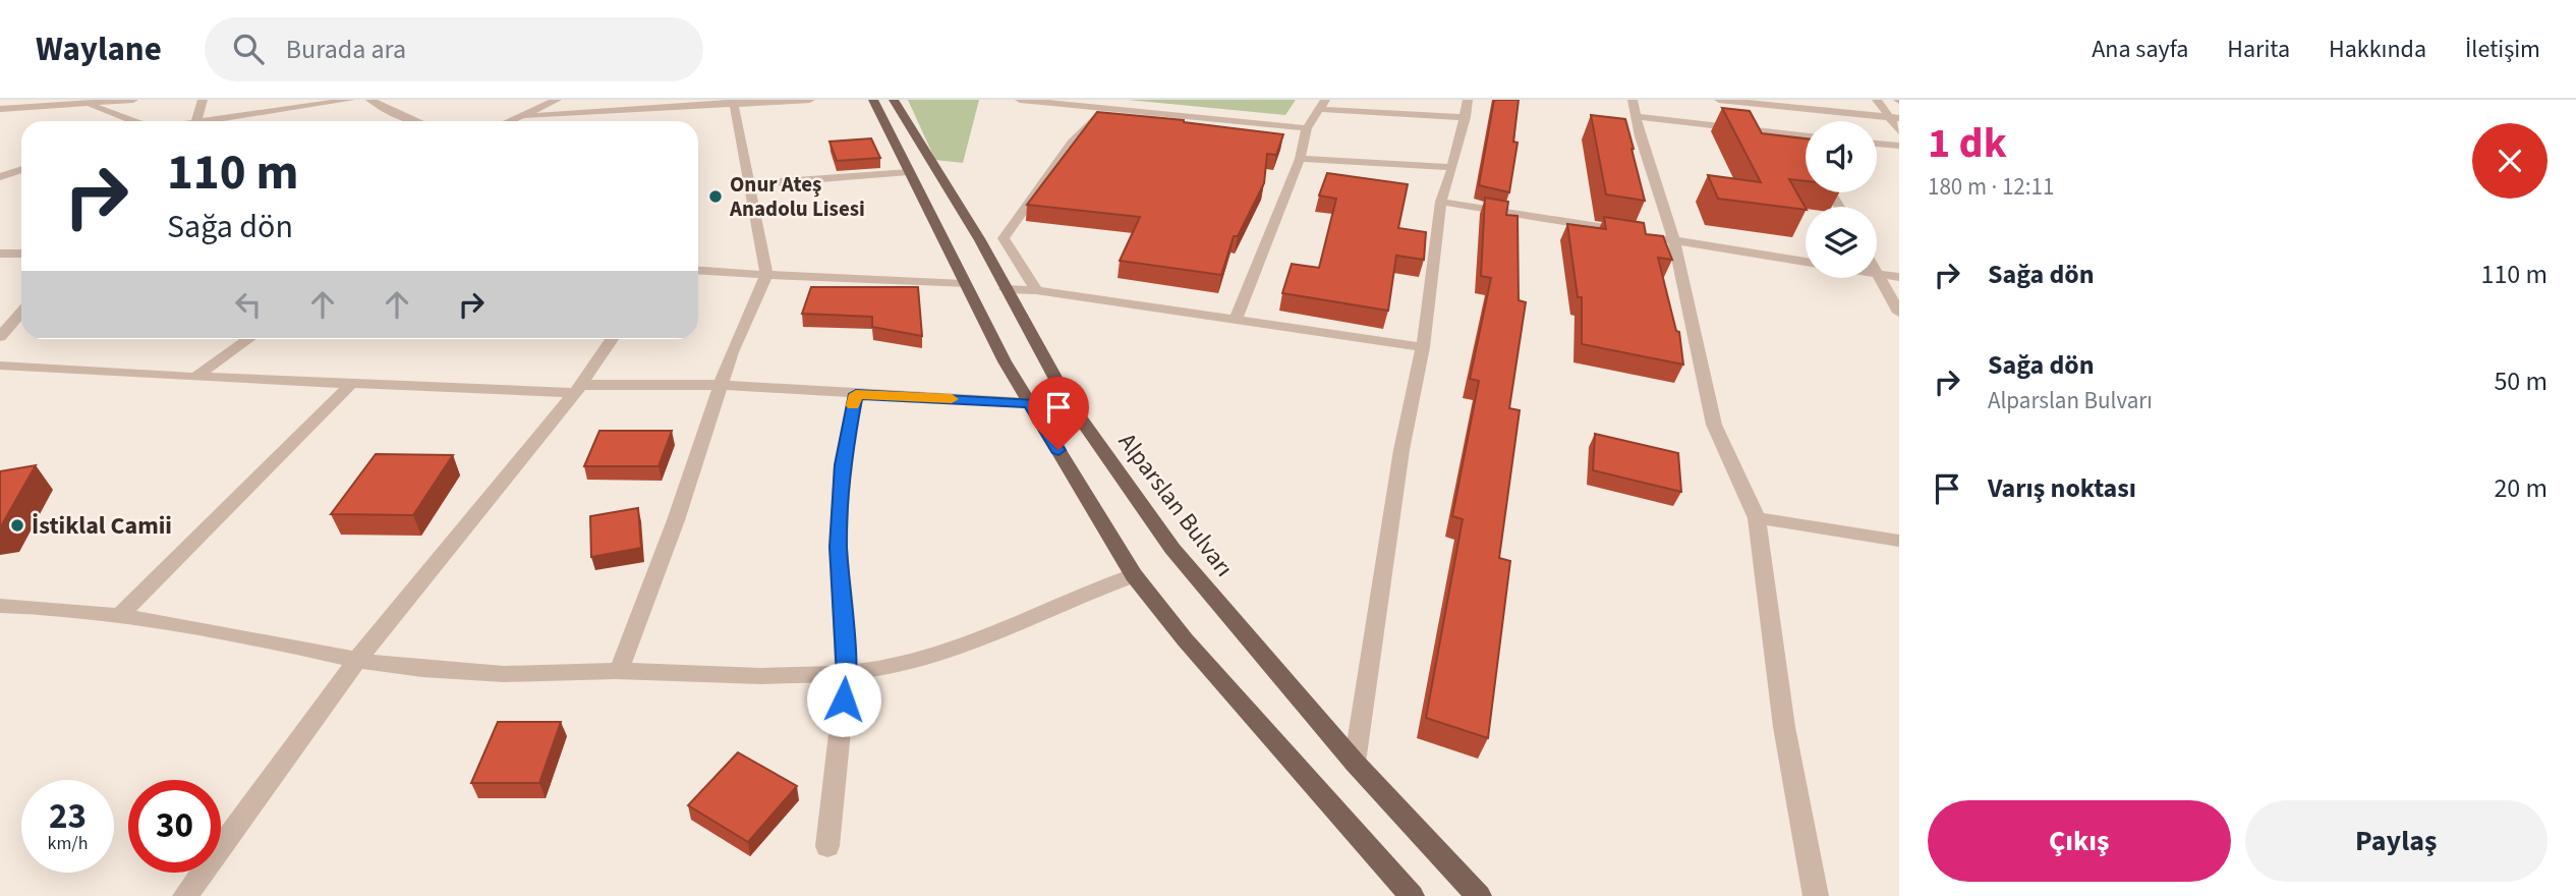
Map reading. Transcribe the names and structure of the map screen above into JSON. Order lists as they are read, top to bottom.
{
  "streets": {
    "main road": ["Alparslan Bulvarı"]
  },
  "places": ["Onur Ateş Anadolu Lisesi", "İstiklal Camii"],
  "page": {
    "header": "Waylane",
    "search": "Burada ara",
    "nav": [
      "Ana sayfa",
      "Harita",
      "Hakkında",
      "İletişim"
    ],
    "heading": ["1 dk", "180 m · 12:11"],
    "turn": ["110 m", "Sağa dön"],
    "list": [
      {
        "name": "Sağa dön",
        "value": "110 m"
      },
      {
        "name": "Sağa dön",
        "note": "Alparslan Bulvarı",
        "value": "50 m"
      },
      {
        "name": "Varış noktası",
        "value": "20 m"
      }
    ],
    "speed": "23 km/h",
    "limit": "30",
    "buttons": ["Çıkış", "Paylaş"]
  }
}
